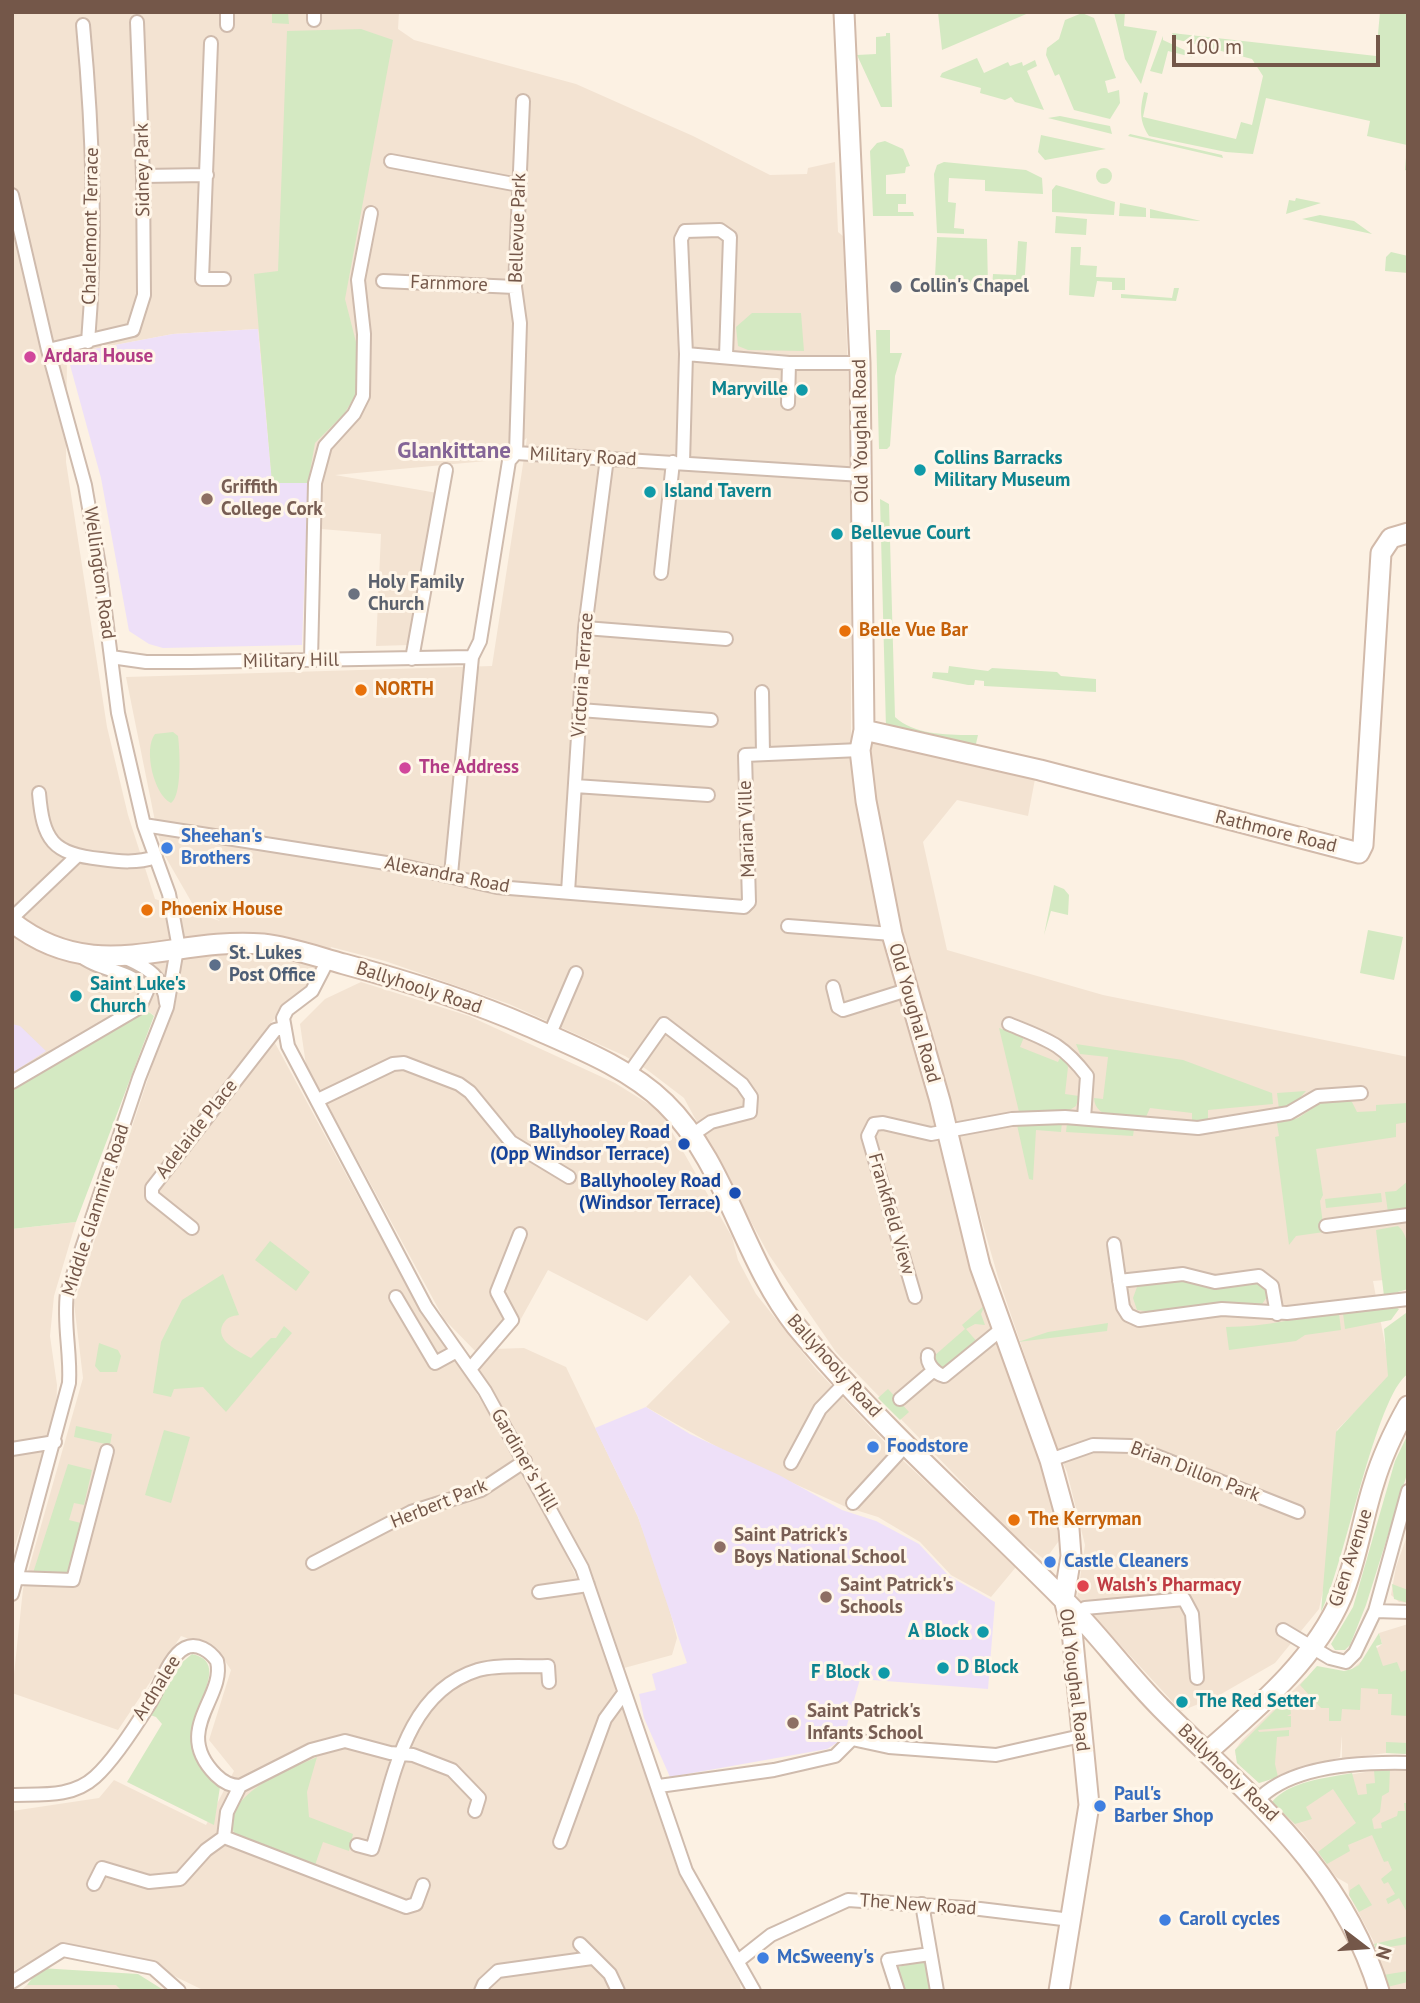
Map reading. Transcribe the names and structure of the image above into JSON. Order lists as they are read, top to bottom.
{
  "streets": {
    "street": [
      "Sidney Park",
      "Charlemont Terrace",
      "Bellevue Park",
      "Farnmore",
      "Old Youghal Road",
      "Military Road",
      "Wellington Road",
      "Military Hill",
      "Victoria Terrace",
      "Marian Ville",
      "Rathmore Road",
      "Alexandra Road",
      "Ballyhooly Road",
      "Adelaide Place",
      "Middle Glanmire Road",
      "Frankfield View",
      "Gardiner's Hill",
      "Brian Dillon Park",
      "Herbert Park",
      "Glen Avenue",
      "Ardnalee",
      "The New Road"
    ]
  },
  "crossings": [
    ["Sidney Park", "Charlemont Terrace"],
    ["Bellevue Park", "Farnmore"],
    ["Bellevue Park", "Military Road"],
    ["Old Youghal Road", "Military Road"],
    ["Old Youghal Road", "Rathmore Road"],
    ["Old Youghal Road", "Ballyhooly Road"],
    ["Old Youghal Road", "Frankfield View"],
    ["Old Youghal Road", "Brian Dillon Park"],
    ["Old Youghal Road", "The New Road"],
    ["Military Road", "Military Hill"],
    ["Military Road", "Victoria Terrace"],
    ["Military Road", "Alexandra Road"],
    ["Wellington Road", "Military Hill"],
    ["Wellington Road", "Alexandra Road"],
    ["Wellington Road", "Ballyhooly Road"],
    ["Wellington Road", "Middle Glanmire Road"],
    ["Victoria Terrace", "Alexandra Road"],
    ["Marian Ville", "Alexandra Road"],
    ["Ballyhooly Road", "Middle Glanmire Road"],
    ["Ballyhooly Road", "Glen Avenue"],
    ["Adelaide Place", "Gardiner's Hill"],
    ["Gardiner's Hill", "Herbert Park"],
    ["Gardiner's Hill", "The New Road"]
  ],
  "districts": ["Glankittane"],
  "places": [
    "Collin's Chapel",
    "Ardara House",
    "Maryville",
    "Collins Barracks Military Museum",
    "Island Tavern",
    "Griffith College Cork",
    "Bellevue Court",
    "Holy Family Church",
    "Belle Vue Bar",
    "NORTH",
    "The Address",
    "Sheehan's Brothers",
    "Phoenix House",
    "St. Lukes Post Office",
    "Saint Luke's Church",
    "Ballyhooley Road (Opp Windsor Terrace)",
    "Ballyhooley Road (Windsor Terrace)",
    "Foodstore",
    "The Kerryman",
    "Saint Patrick's Boys National School",
    "Castle Cleaners",
    "Walsh's Pharmacy",
    "Saint Patrick's Schools",
    "A Block",
    "D Block",
    "F Block",
    "The Red Setter",
    "Saint Patrick's Infants School",
    "Paul's Barber Shop",
    "Caroll cycles",
    "McSweeny's"
  ],
  "scale_bar": "100 m",
  "north": "right"
}
